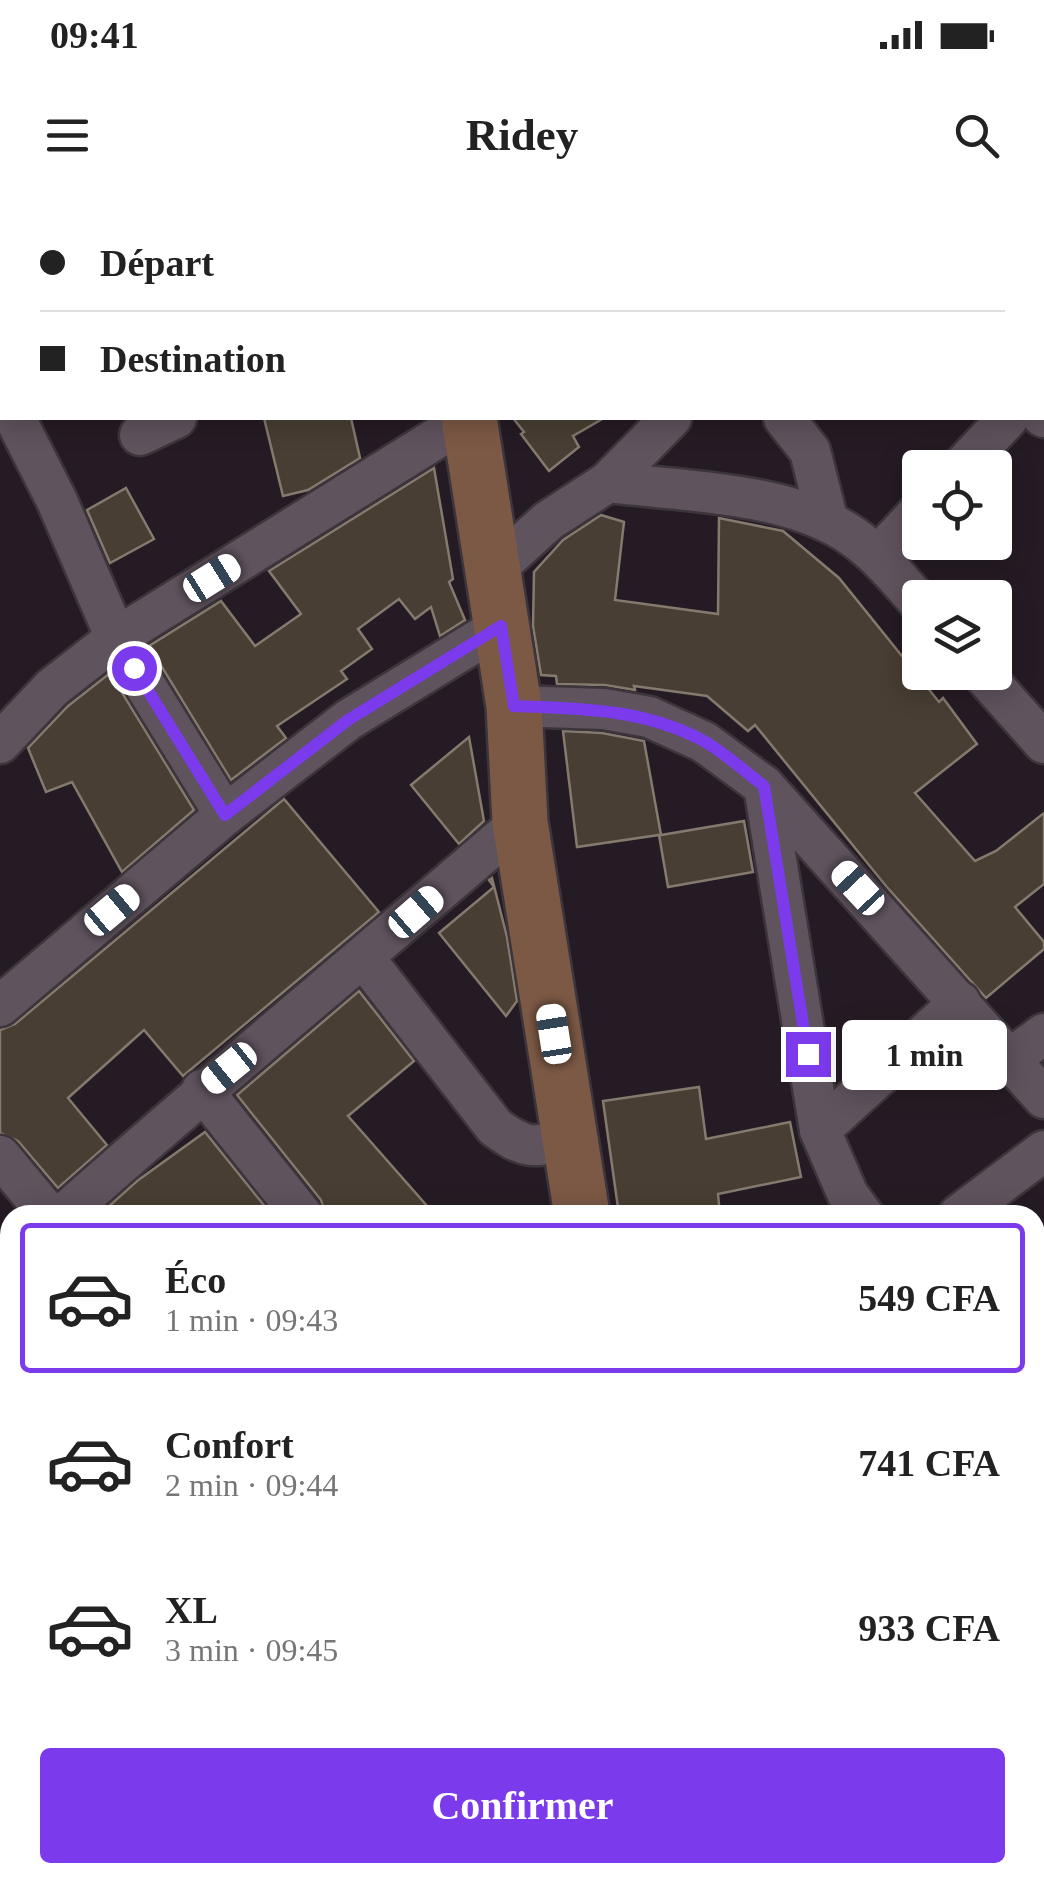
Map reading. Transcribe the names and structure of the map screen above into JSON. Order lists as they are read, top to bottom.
{
  "page": {
    "status": "09:41",
    "header": "Ridey",
    "banner": ["Départ", "Destination"],
    "bubble": "1 min",
    "list": [
      {
        "name": "Éco",
        "note": "1 min · 09:43",
        "value": "549 CFA"
      },
      {
        "name": "Confort",
        "note": "2 min · 09:44",
        "value": "741 CFA"
      },
      {
        "name": "XL",
        "note": "3 min · 09:45",
        "value": "933 CFA"
      }
    ],
    "buttons": "Confirmer"
  }
}
